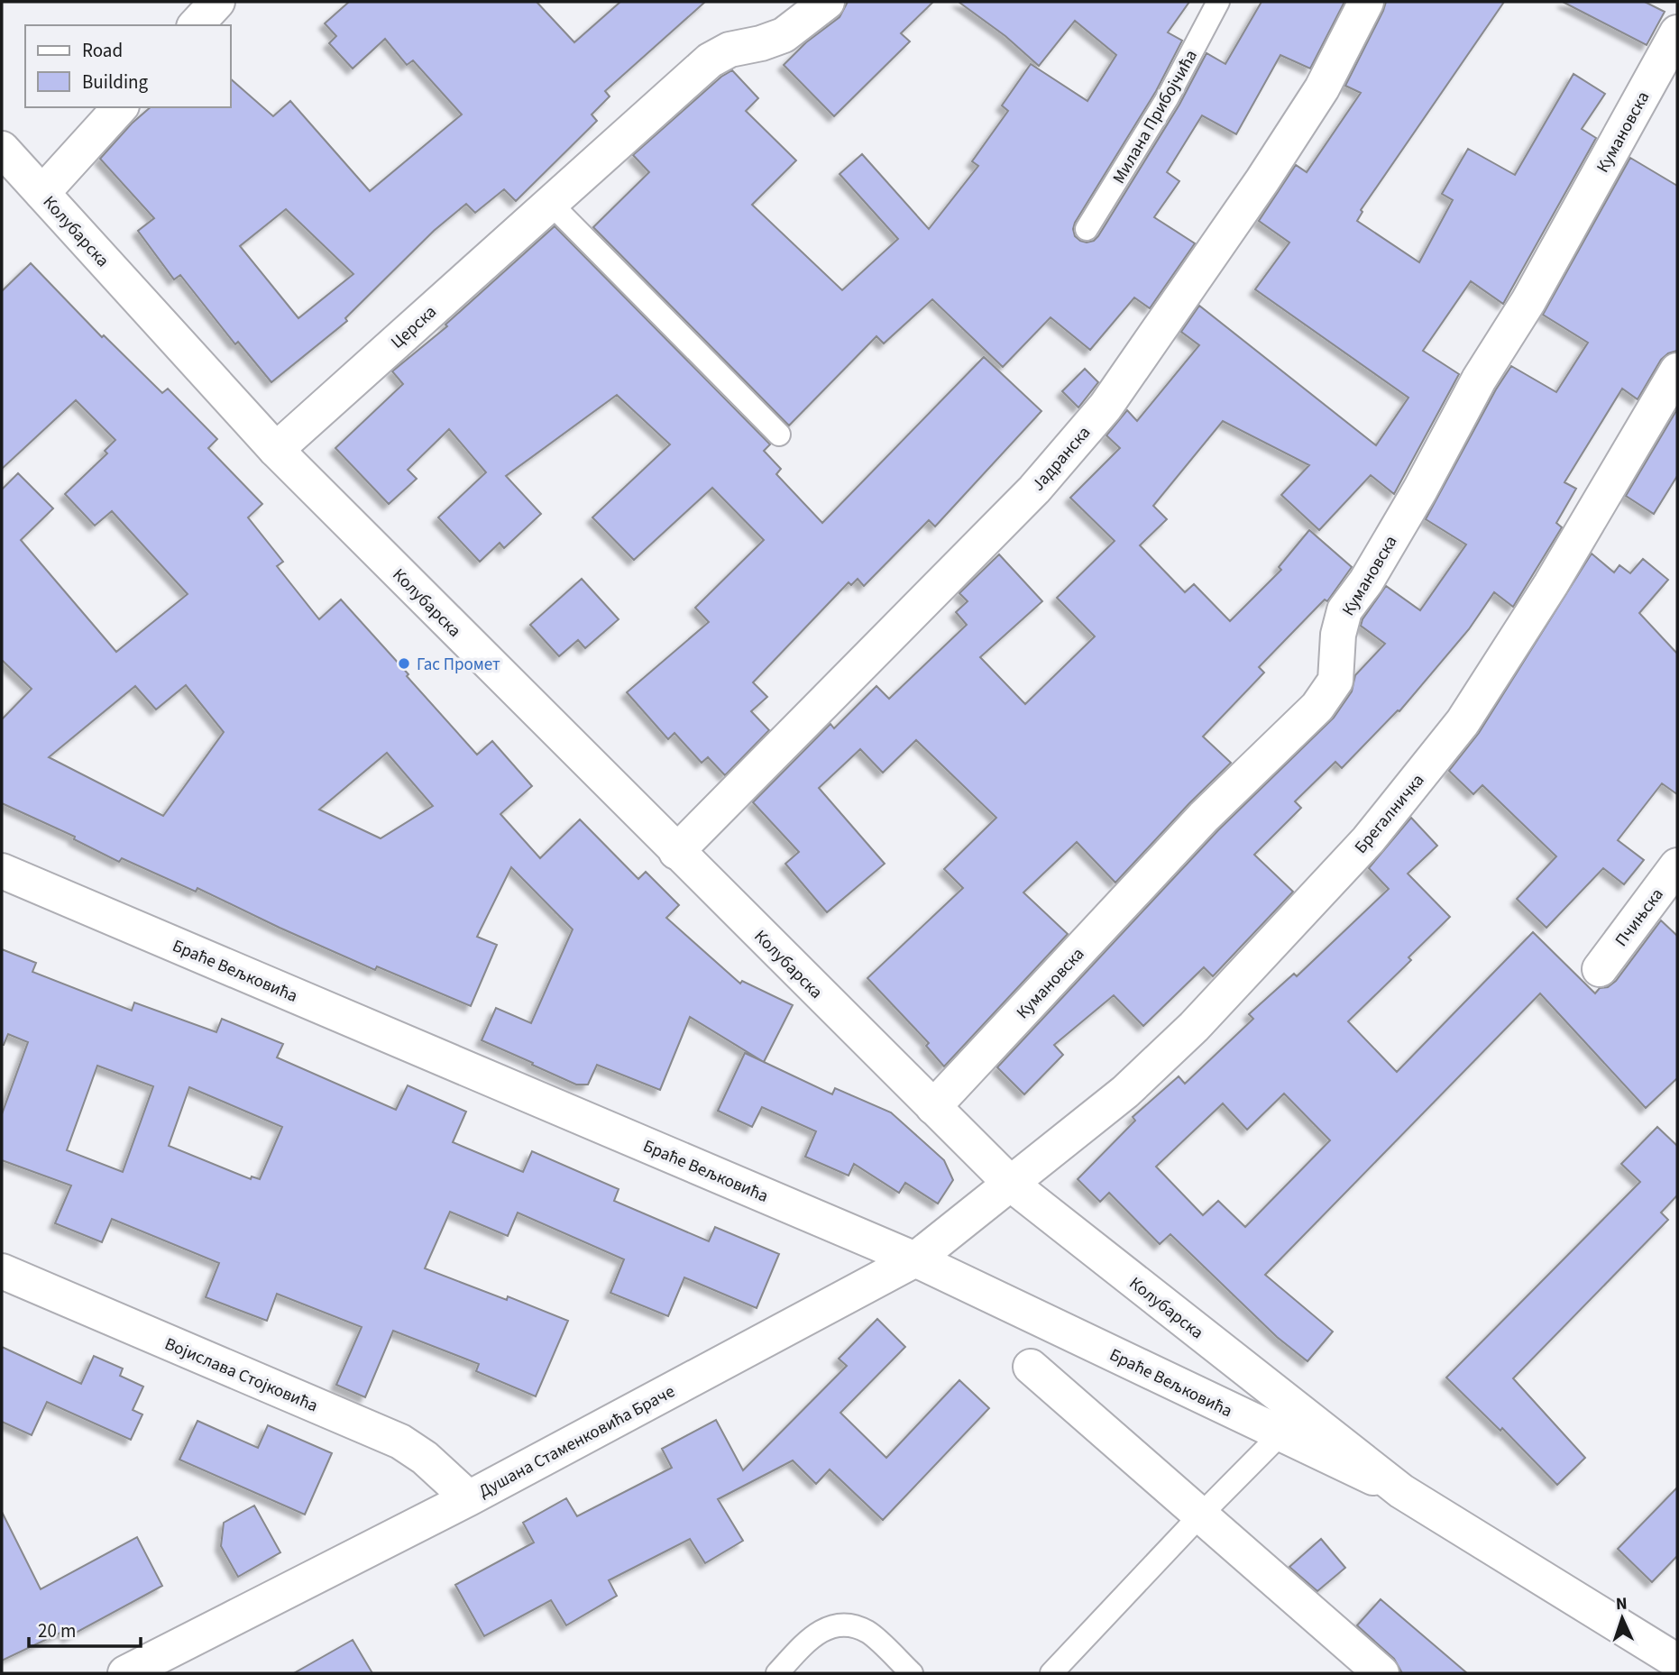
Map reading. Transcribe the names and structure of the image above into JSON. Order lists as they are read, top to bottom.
{
  "streets": {
    "street": [
      "Кумановска",
      "Колубарска",
      "Церска",
      "Јадранска",
      "Брегалничка",
      "Пчињска",
      "Браће Вељковића",
      "Војислава Стојковића",
      "Душана Стаменковића Браче"
    ],
    "lane": ["Милана Прибојчића"]
  },
  "crossings": [
    ["Кумановска", "Колубарска"],
    ["Колубарска", "Церска"],
    ["Колубарска", "Јадранска"],
    ["Колубарска", "Брегалничка"],
    ["Колубарска", "Браће Вељковића"],
    ["Колубарска", "Душана Стаменковића Браче"],
    ["Брегалничка", "Душана Стаменковића Браче"],
    ["Браће Вељковића", "Душана Стаменковића Браче"],
    ["Војислава Стојковића", "Душана Стаменковића Браче"]
  ],
  "places": ["Гас Промет"],
  "legend": ["Road", "Building"],
  "scale_bar": "20 m",
  "north": "top"
}
